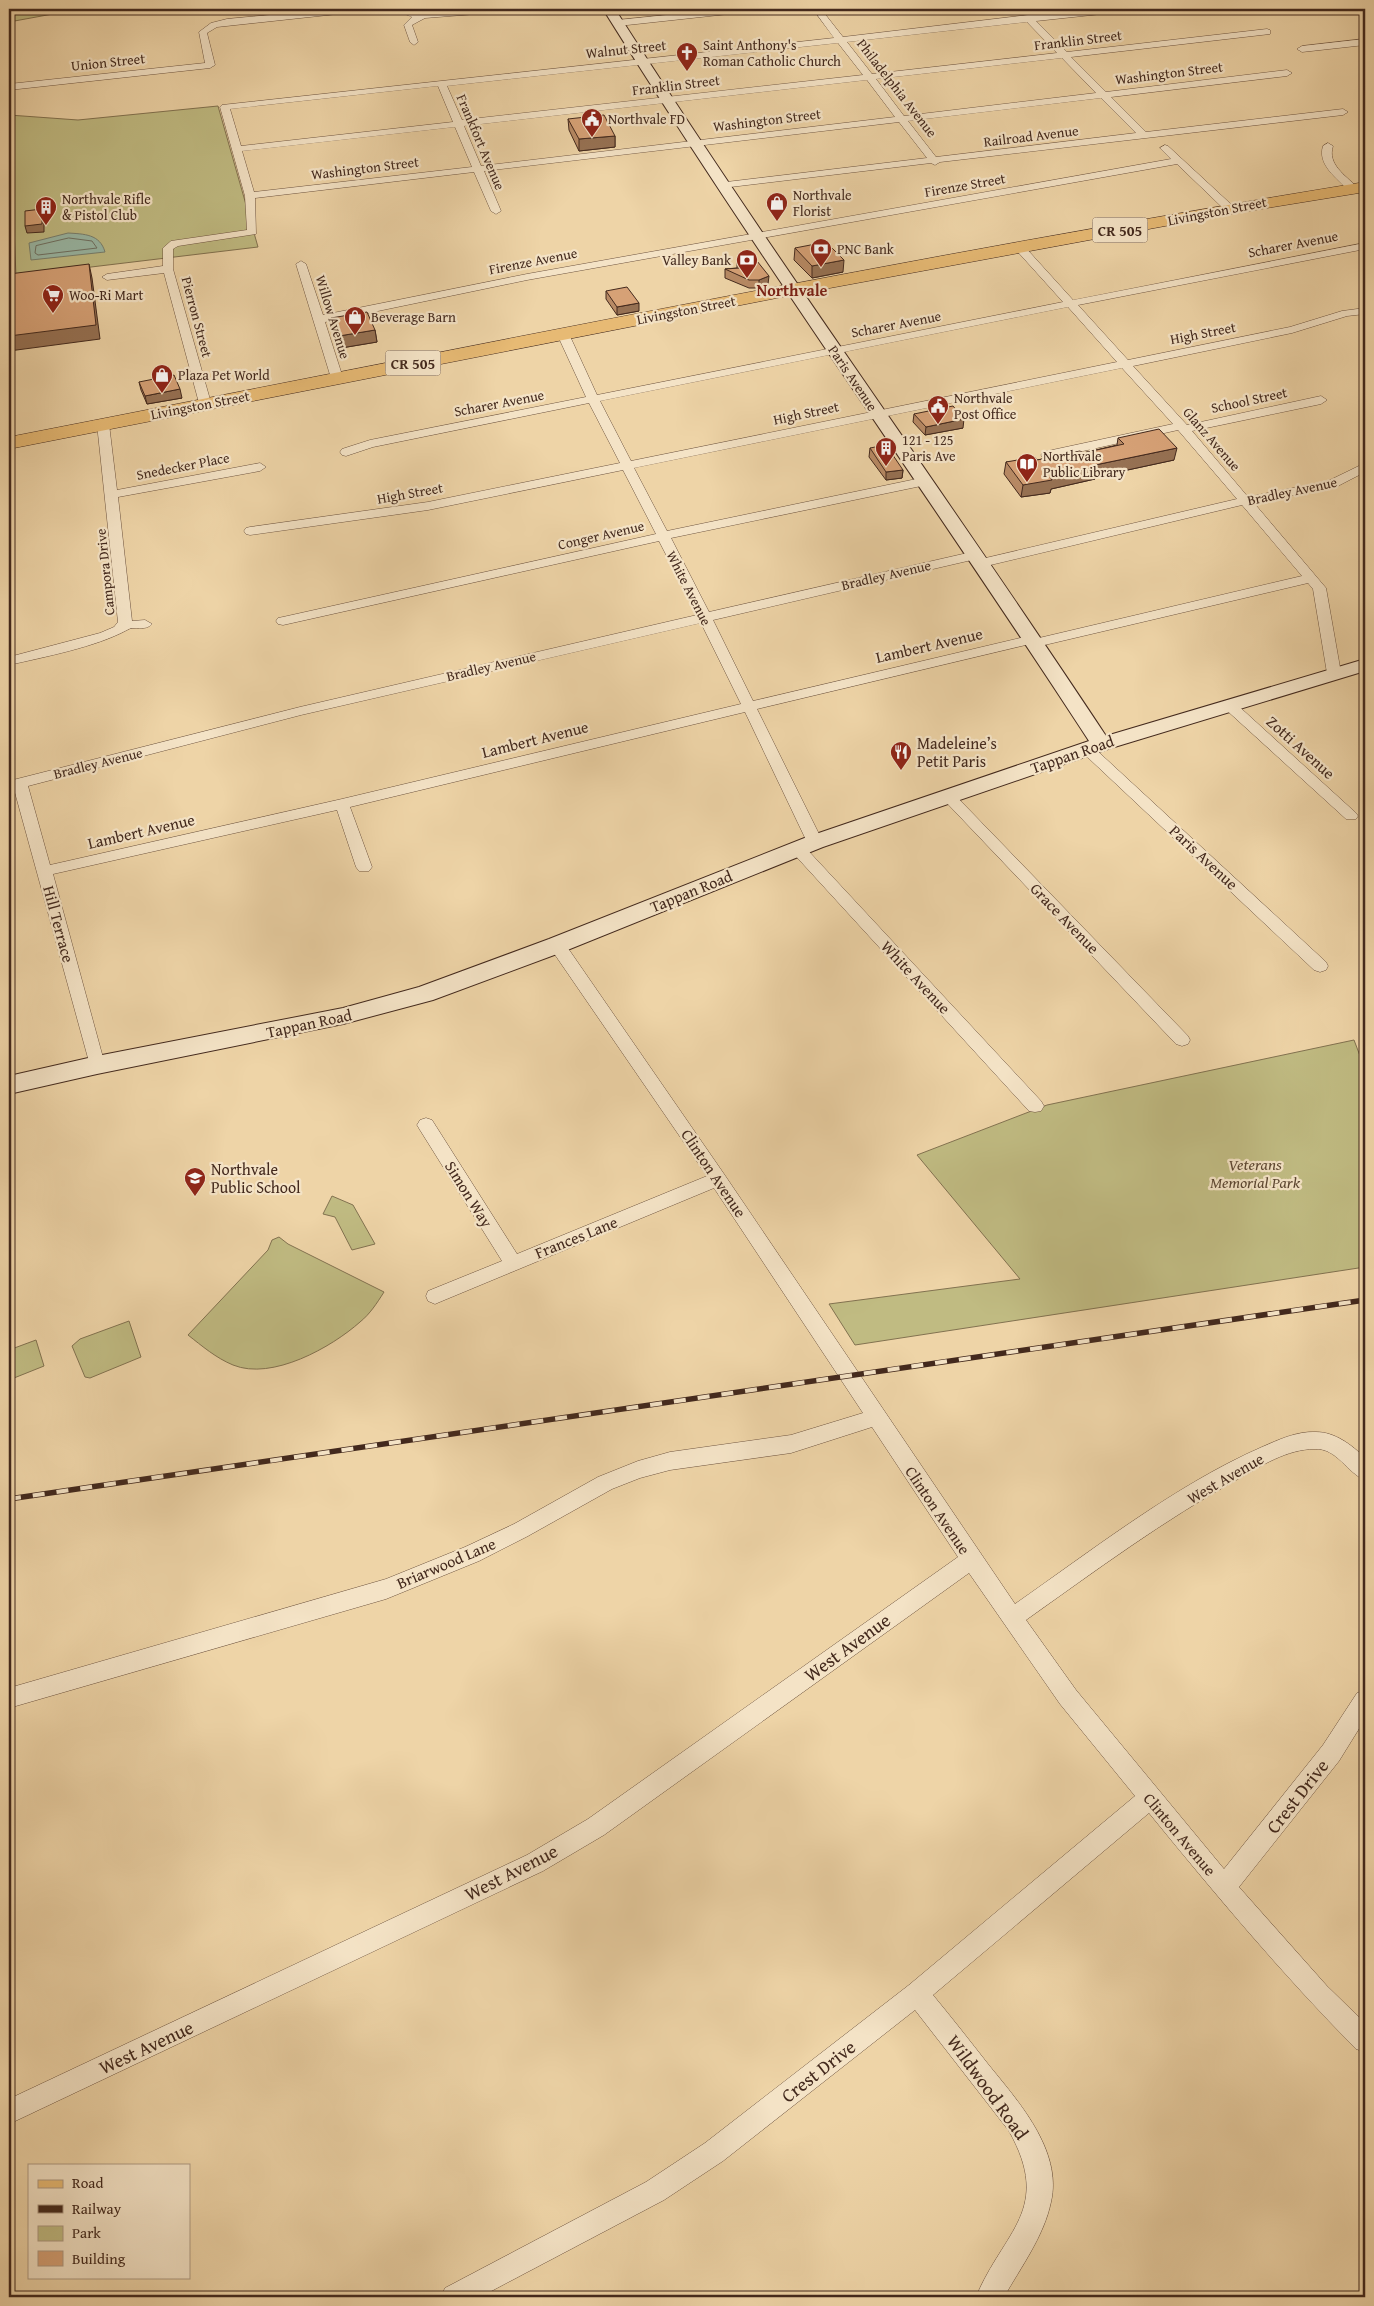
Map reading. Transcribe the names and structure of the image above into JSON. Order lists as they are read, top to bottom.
{
  "streets": {
    "main road": ["Livingston Street", "CR 505"],
    "street": [
      "Franklin Street",
      "Walnut Street",
      "Union Street",
      "Washington Street",
      "Philadelphia Avenue",
      "Railroad Avenue",
      "Frankfort Avenue",
      "Firenze Street",
      "Scharer Avenue",
      "Firenze Avenue",
      "Pierron Street",
      "Willow Avenue",
      "High Street",
      "Paris Avenue",
      "School Street",
      "Glanz Avenue",
      "Snedecker Place",
      "Bradley Avenue",
      "Conger Avenue",
      "Campora Drive",
      "White Avenue",
      "Lambert Avenue",
      "Zotti Avenue",
      "Tappan Road",
      "Grace Avenue",
      "Hill Terrace",
      "Clinton Avenue",
      "Simon Way",
      "Frances Lane",
      "West Avenue",
      "Briarwood Lane",
      "Crest Drive",
      "Wildwood Road"
    ]
  },
  "crossings": [
    ["Franklin Street", "Walnut Street"],
    ["Franklin Street", "Philadelphia Avenue"],
    ["Franklin Street", "Frankfort Avenue"],
    ["Franklin Street", "Paris Avenue"],
    ["Walnut Street", "Philadelphia Avenue"],
    ["Walnut Street", "Frankfort Avenue"],
    ["Walnut Street", "Paris Avenue"],
    ["Washington Street", "Philadelphia Avenue"],
    ["Washington Street", "Frankfort Avenue"],
    ["Washington Street", "Paris Avenue"],
    ["Philadelphia Avenue", "Railroad Avenue"],
    ["Railroad Avenue", "Paris Avenue"],
    ["Firenze Street", "Firenze Avenue"],
    ["Firenze Street", "Paris Avenue"],
    ["Livingston Street", "Pierron Street"],
    ["Livingston Street", "Willow Avenue"],
    ["Livingston Street", "Paris Avenue"],
    ["Livingston Street", "Glanz Avenue"],
    ["Livingston Street", "Campora Drive"],
    ["Livingston Street", "White Avenue"],
    ["Scharer Avenue", "Paris Avenue"],
    ["Scharer Avenue", "Glanz Avenue"],
    ["Scharer Avenue", "White Avenue"],
    ["Firenze Avenue", "Willow Avenue"],
    ["Firenze Avenue", "Paris Avenue"],
    ["High Street", "Paris Avenue"],
    ["High Street", "Glanz Avenue"],
    ["High Street", "White Avenue"],
    ["Paris Avenue", "Bradley Avenue"],
    ["Paris Avenue", "Conger Avenue"],
    ["Paris Avenue", "Lambert Avenue"],
    ["Paris Avenue", "Tappan Road"],
    ["School Street", "Glanz Avenue"],
    ["Glanz Avenue", "Bradley Avenue"],
    ["Glanz Avenue", "Lambert Avenue"],
    ["Glanz Avenue", "Tappan Road"],
    ["Snedecker Place", "Campora Drive"],
    ["Bradley Avenue", "White Avenue"],
    ["Bradley Avenue", "Hill Terrace"],
    ["Conger Avenue", "White Avenue"],
    ["White Avenue", "Lambert Avenue"],
    ["White Avenue", "Tappan Road"],
    ["Lambert Avenue", "Hill Terrace"],
    ["Zotti Avenue", "Tappan Road"],
    ["Tappan Road", "Grace Avenue"],
    ["Tappan Road", "Hill Terrace"],
    ["Tappan Road", "Clinton Avenue"],
    ["Clinton Avenue", "Frances Lane"],
    ["Clinton Avenue", "West Avenue"],
    ["Clinton Avenue", "Briarwood Lane"],
    ["Clinton Avenue", "Crest Drive"],
    ["Simon Way", "Frances Lane"],
    ["Crest Drive", "Wildwood Road"]
  ],
  "districts": ["Northvale"],
  "parks": ["Veterans Memorial Park"],
  "places": {
    "church": ["Saint Anthony's Roman Catholic Church"],
    "public building": ["Northvale FD", "Northvale Post Office"],
    "shop": ["Northvale Florist", "Beverage Barn", "Plaza Pet World"],
    "building": ["Northvale Rifle & Pistol Club", "121 - 125 Paris Ave"],
    "bank": ["PNC Bank", "Valley Bank"],
    "supermarket": ["Woo-Ri Mart"],
    "library": ["Northvale Public Library"],
    "restaurant": ["Madeleine’s Petit Paris"],
    "school or university": ["Northvale Public School"]
  },
  "legend": [
    "Road",
    "Railway",
    "Park",
    "Building"
  ]
}
